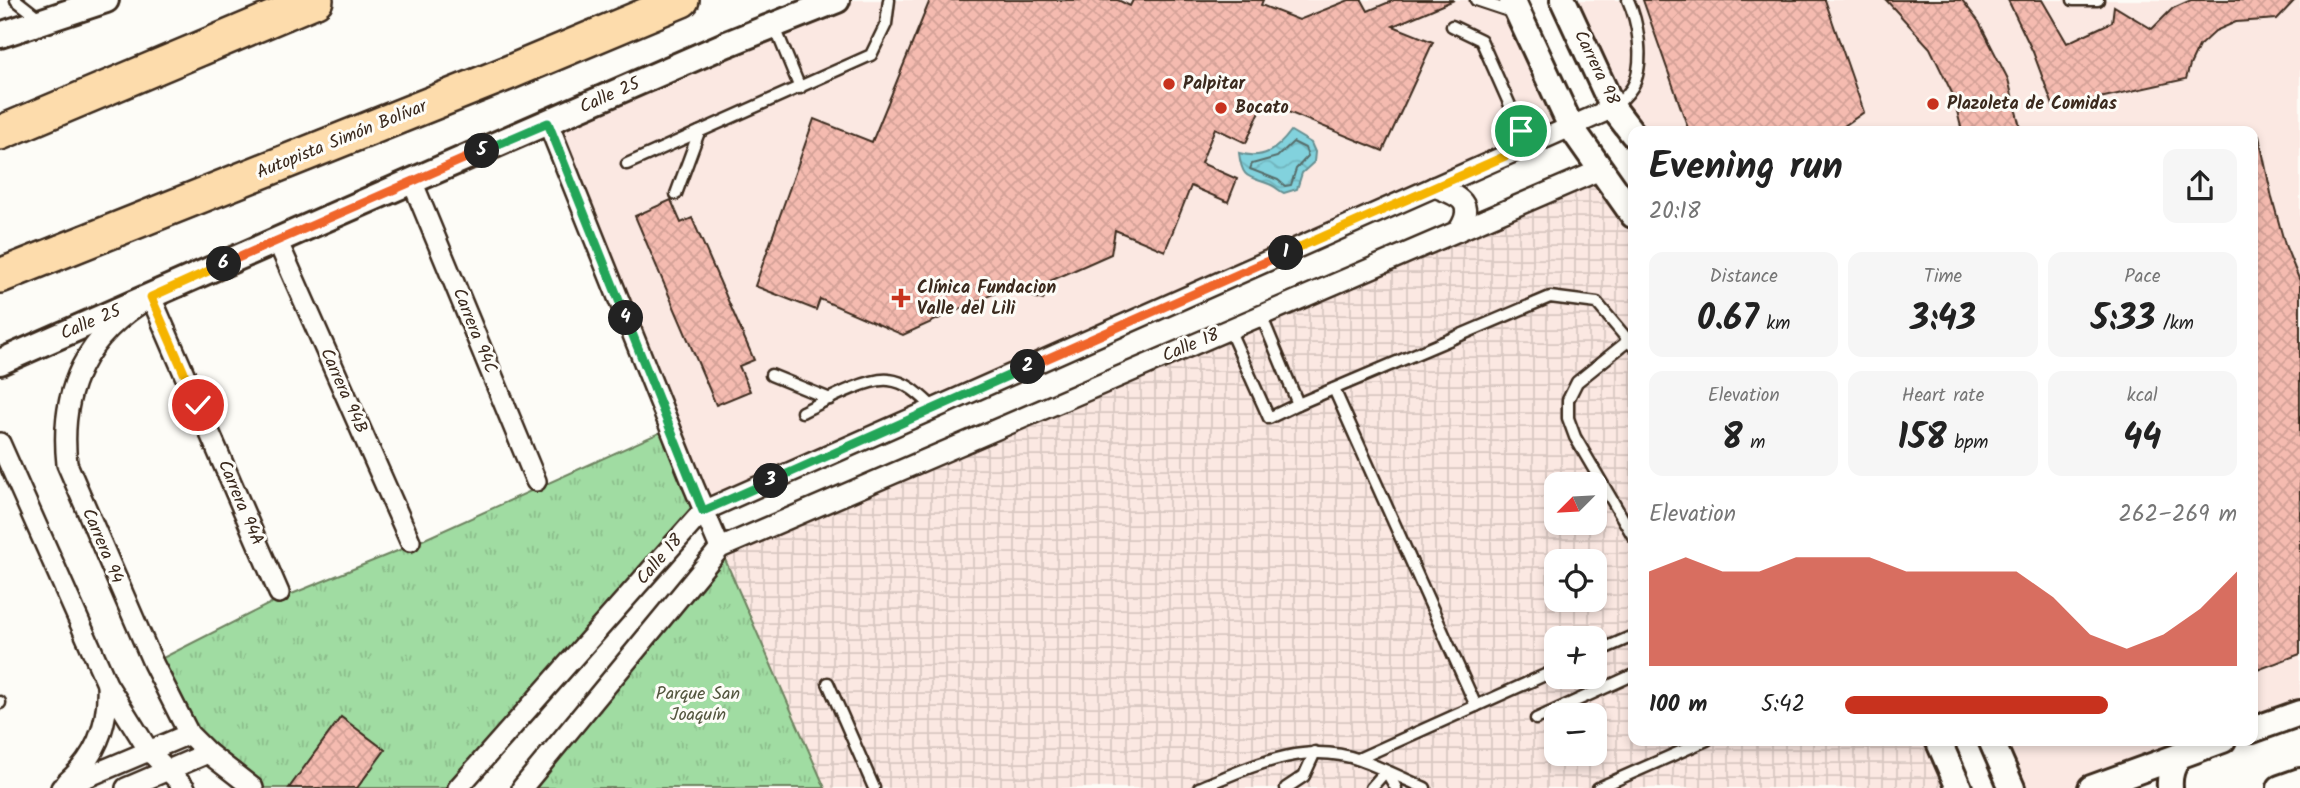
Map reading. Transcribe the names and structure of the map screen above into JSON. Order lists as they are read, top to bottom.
{
  "streets": {
    "highway": ["Autopista Simón Bolívar"],
    "street": [
      "Carrera 98",
      "Calle 25",
      "Carrera 94C",
      "Calle 18",
      "Carrera 94B",
      "Carrera 94A",
      "Carrera 94"
    ]
  },
  "crossings": [
    ["Carrera 98", "Calle 18"],
    ["Calle 25", "Carrera 94C"],
    ["Calle 25", "Carrera 94B"],
    ["Calle 25", "Carrera 94A"],
    ["Calle 25", "Carrera 94"],
    ["Carrera 94A", "Carrera 94"]
  ],
  "parks": ["Parque San Joaquín"],
  "places": {
    "other": ["Palpitar", "Plazoleta de Comidas", "Bocato"],
    "health": ["Clínica Fundacion Valle del Lili"]
  },
  "north": "bottom left",
  "page": {
    "heading": ["Evening run", "20:18"],
    "pins": [
      "5",
      "1",
      "6",
      "4",
      "2",
      "3"
    ],
    "stats": [
      ["Distance", "0.67 km"],
      ["Time", "3:43"],
      ["Pace", "5:33 /km"],
      ["Elevation", "8 m"],
      ["Heart rate", "158 bpm"],
      ["kcal", "44"]
    ],
    "map_buttons": ["+", "−"],
    "chart": ["Elevation", "262–269 m"],
    "list": [
      {
        "name": "100 m",
        "note": "5:42"
      }
    ]
  }
}
